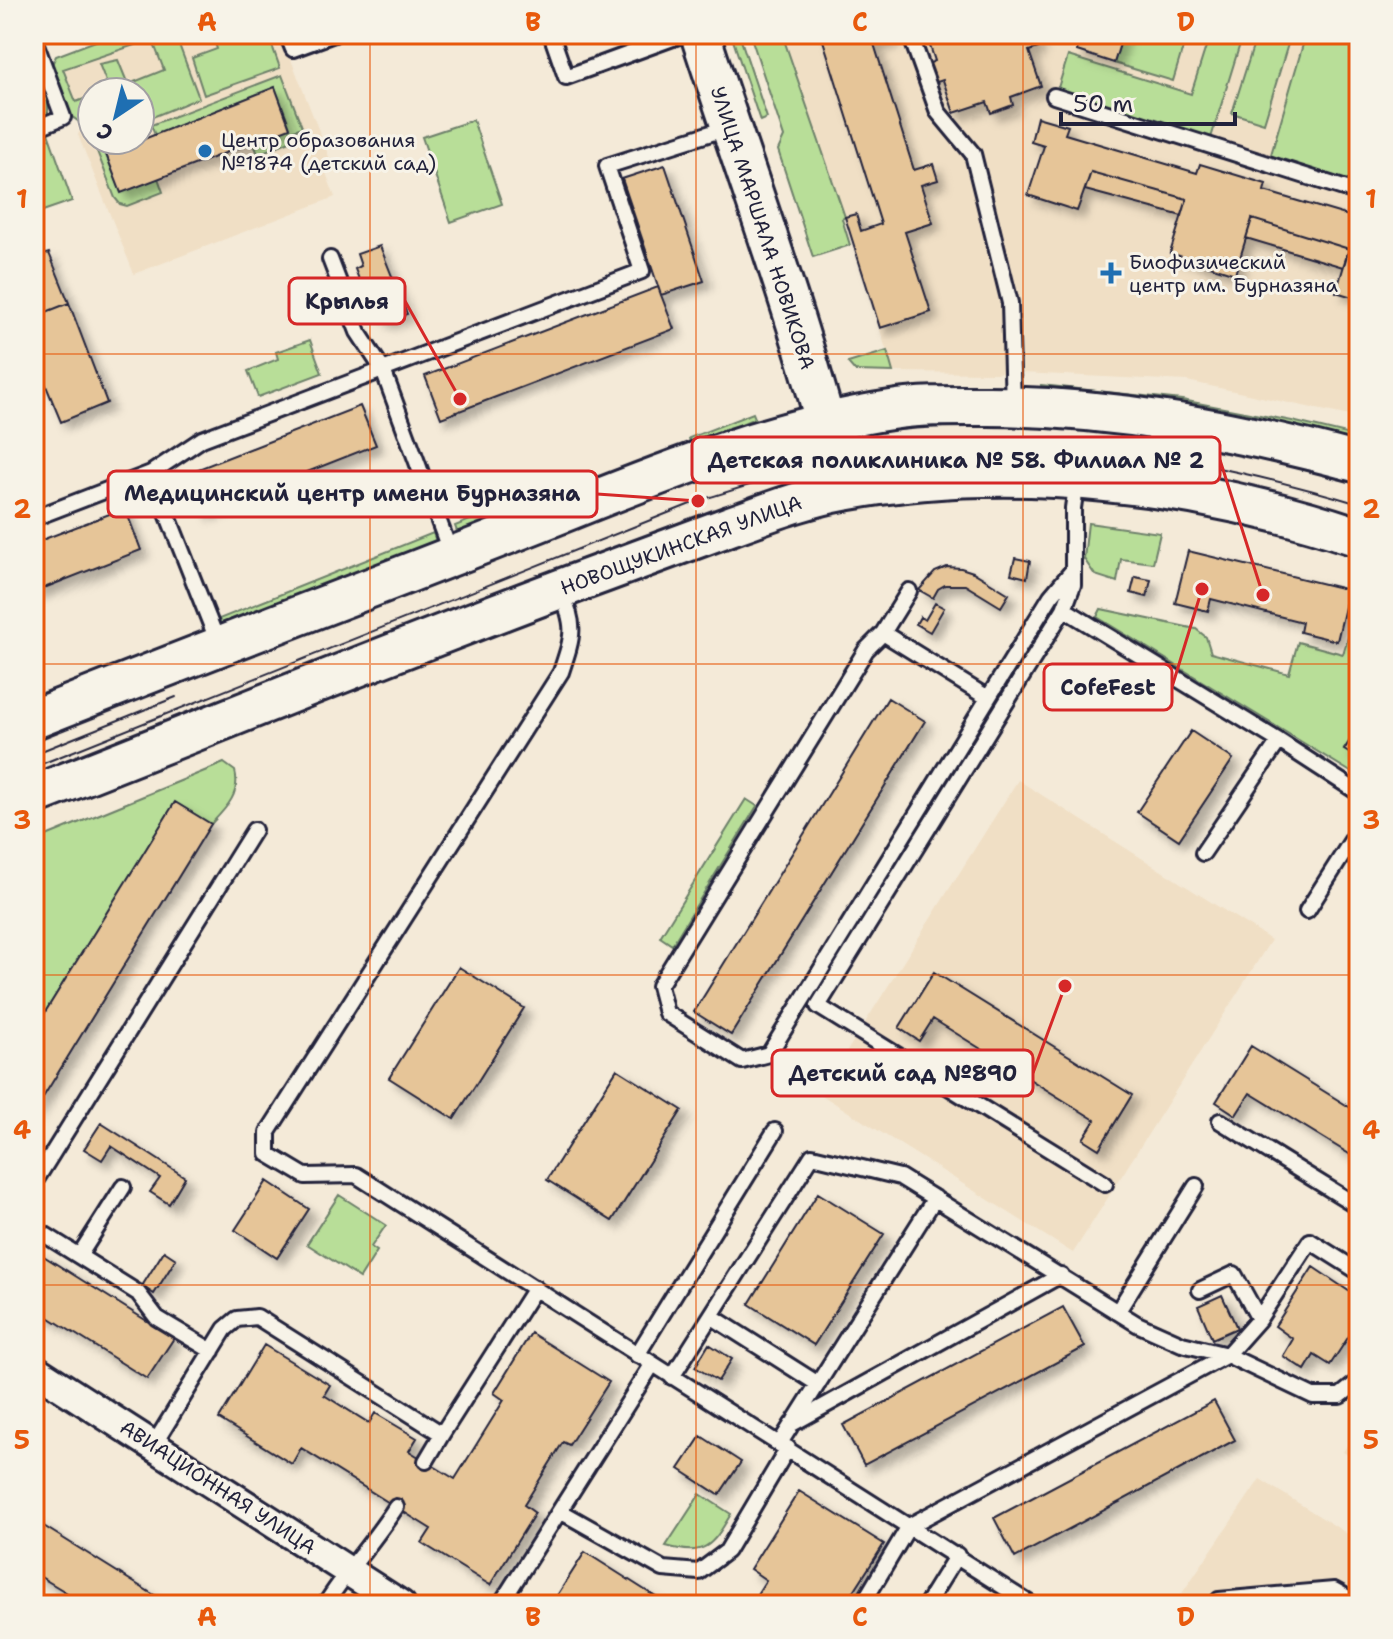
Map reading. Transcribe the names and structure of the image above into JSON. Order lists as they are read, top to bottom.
{
  "streets": {
    "main road": ["УЛИЦА МАРШАЛА НОВИКОВА", "НОВОЩУКИНСКАЯ УЛИЦА"],
    "street": ["АВИАЦИОННАЯ УЛИЦА"]
  },
  "crossings": [
    ["УЛИЦА МАРШАЛА НОВИКОВА", "НОВОЩУКИНСКАЯ УЛИЦА"]
  ],
  "places": {
    "other": [
      "Центр образования №1874 (детский сад)",
      "Крылья",
      "Медицинский центр имени Бурназяна",
      "CofeFest",
      "Детская поликлиника № 58. Филиал № 2",
      "Детский сад №890"
    ],
    "health": ["Биофизический центр им. Бурназяна"]
  },
  "scale_bar": "50 m",
  "north": "bottom left",
  "grid": {
    "columns": [
      "A",
      "B",
      "C",
      "D"
    ],
    "rows": [
      "1",
      "2",
      "3",
      "4",
      "5"
    ]
  }
}
